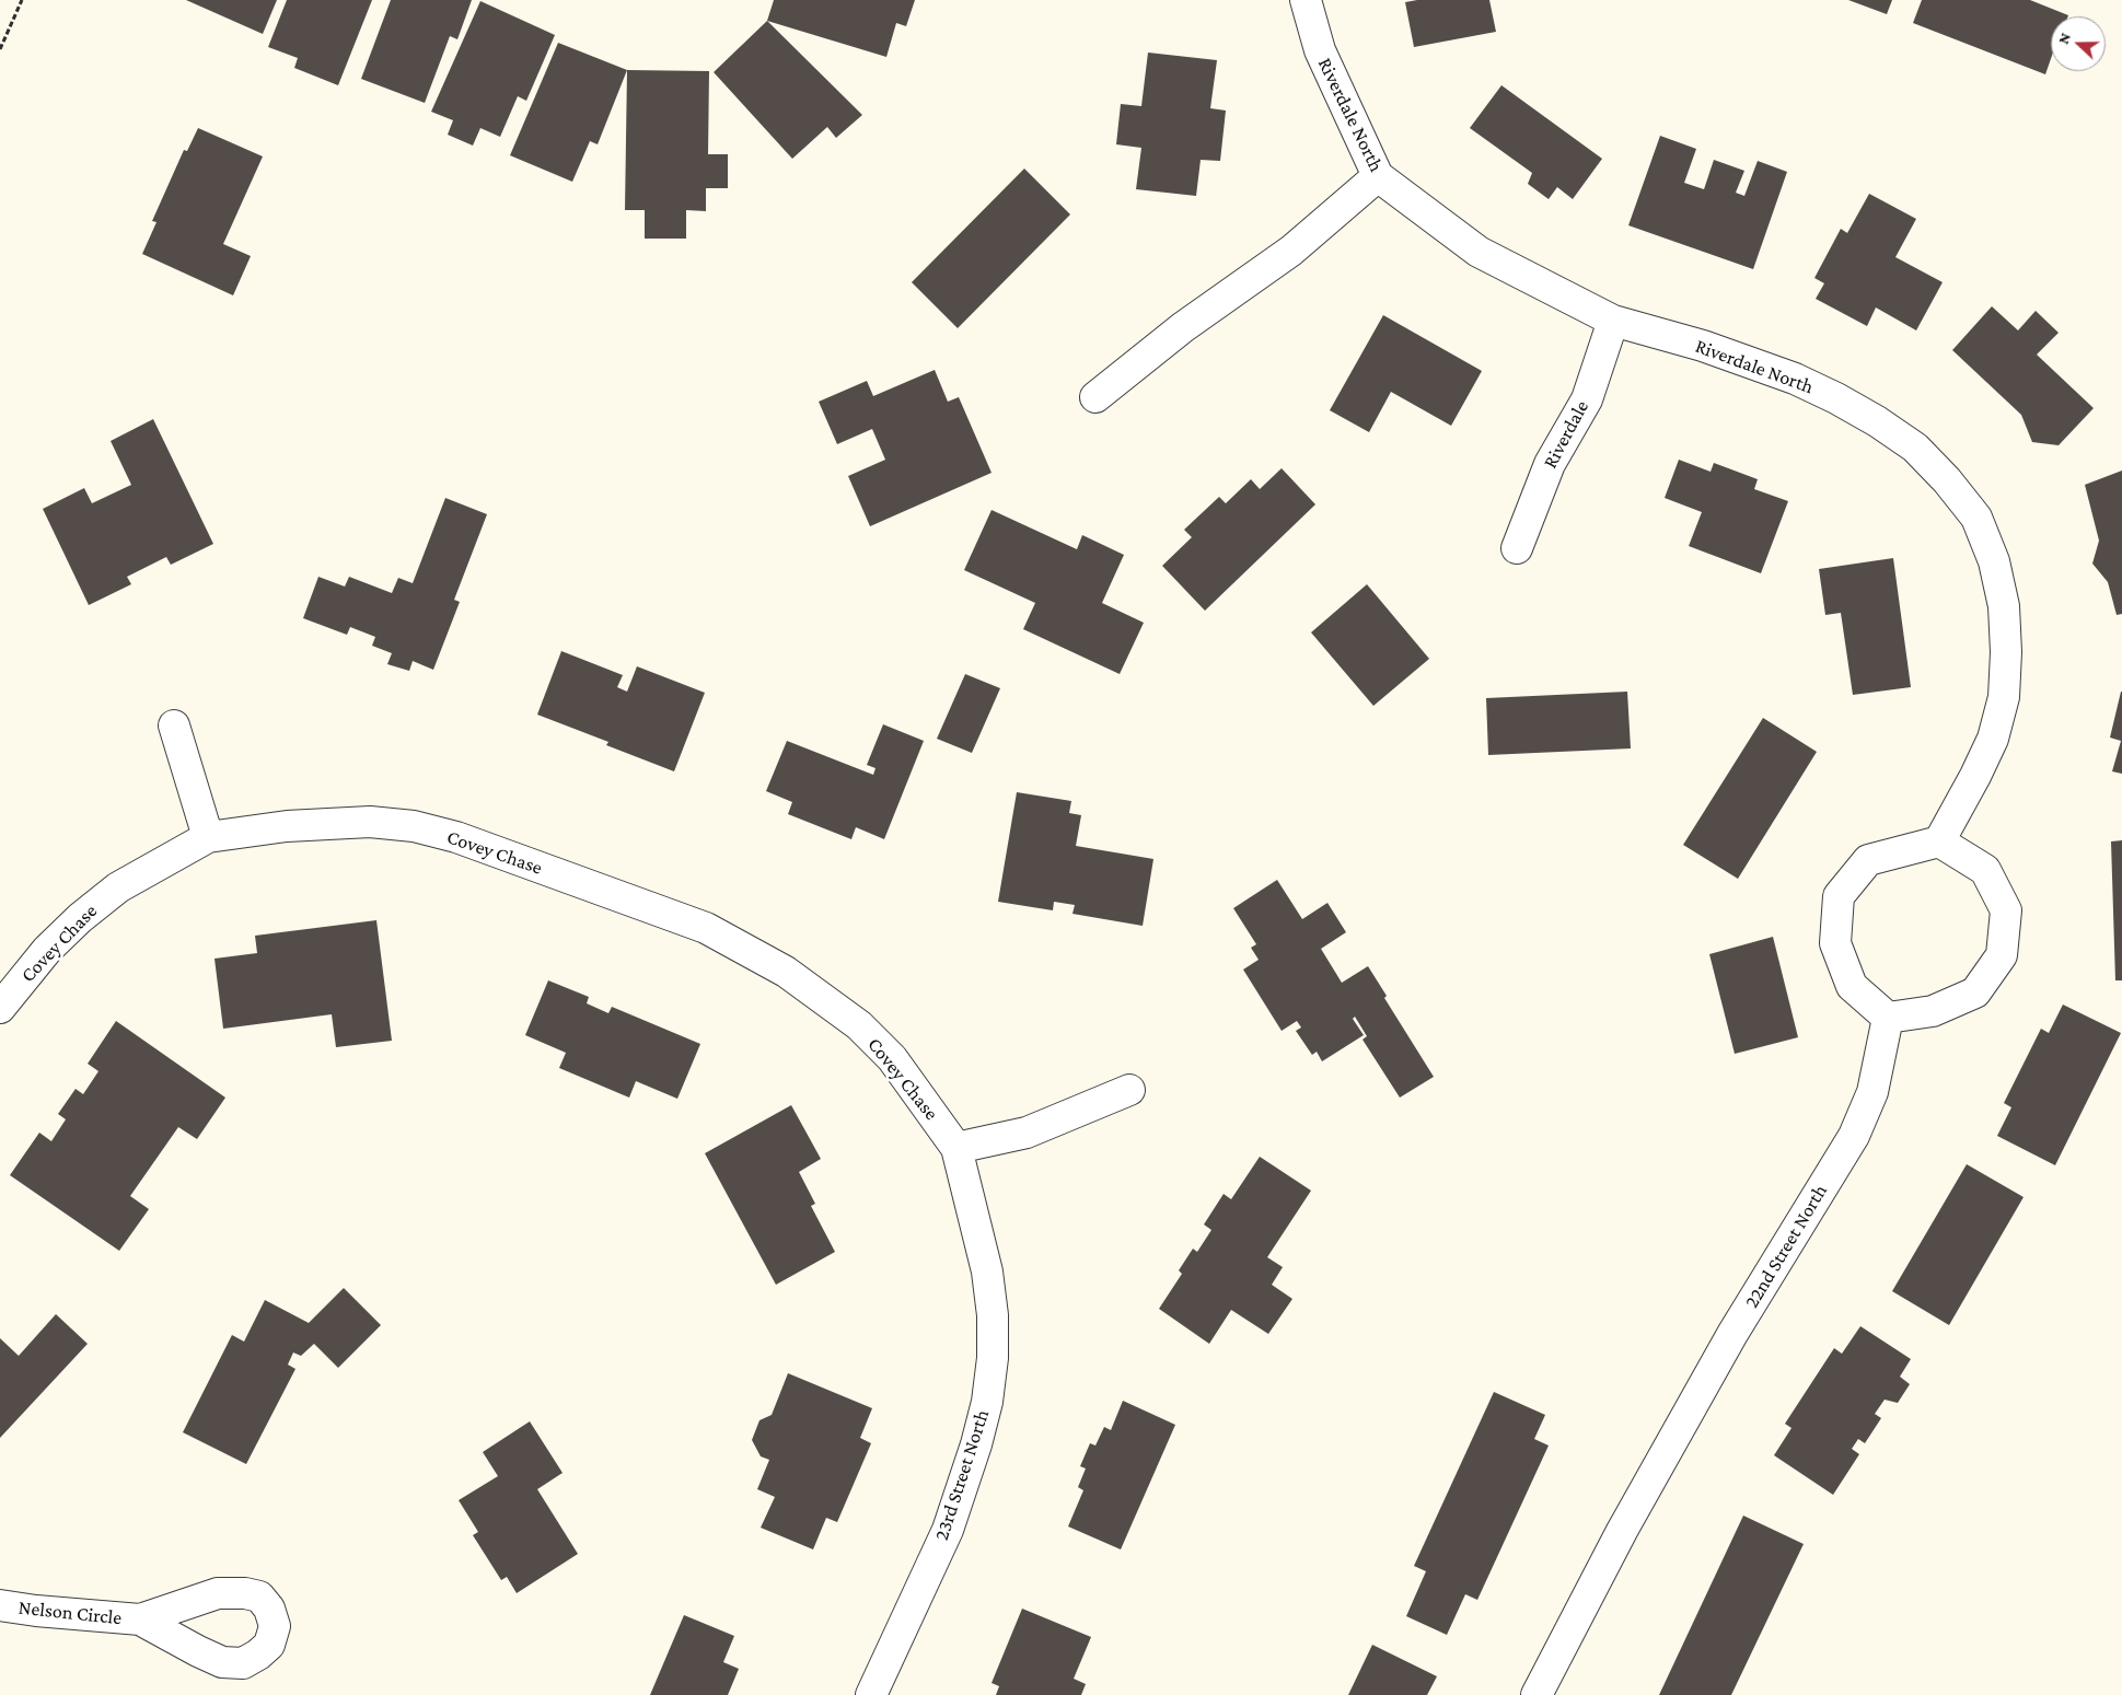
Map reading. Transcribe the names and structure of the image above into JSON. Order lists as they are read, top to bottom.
{
  "streets": {
    "street": [
      "Riverdale North",
      "Riverdale",
      "Covey Chase",
      "22nd Street North",
      "23rd Street North",
      "Nelson Circle"
    ]
  },
  "crossings": [
    ["Riverdale North", "Riverdale"],
    ["Riverdale North", "22nd Street North"],
    ["Covey Chase", "23rd Street North"]
  ],
  "north": "left"
}
